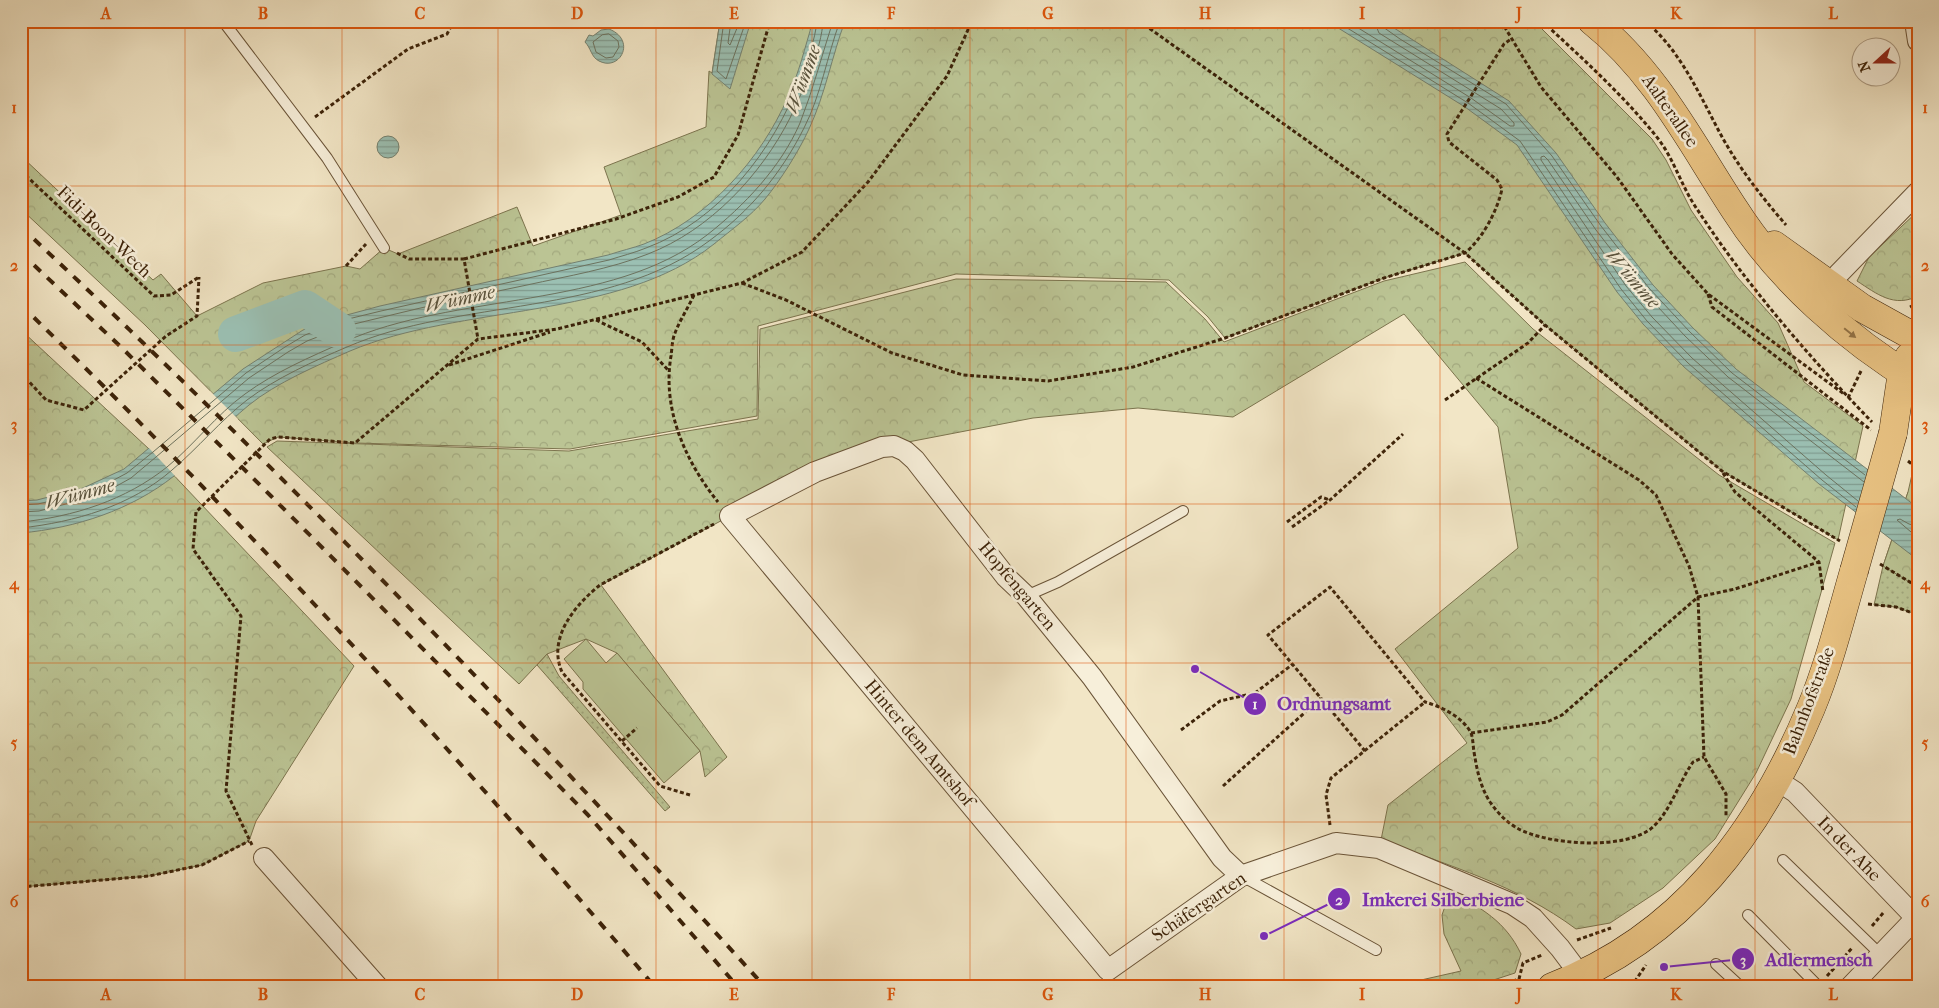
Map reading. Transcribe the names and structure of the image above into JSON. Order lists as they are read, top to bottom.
{
  "streets": {
    "main road": ["Aalterallee", "Bahnhofstraße"],
    "street": [
      "Hopfengarten",
      "Hinter dem Amtshof",
      "In der Ahe",
      "Schäfergarten"
    ],
    "path": ["Fidi-Boon-Wech"]
  },
  "crossings": [
    ["Aalterallee", "Bahnhofstraße"],
    ["Hopfengarten", "Hinter dem Amtshof"],
    ["Hopfengarten", "Schäfergarten"],
    ["Bahnhofstraße", "In der Ahe"],
    ["Bahnhofstraße", "Schäfergarten"],
    ["Hinter dem Amtshof", "Schäfergarten"]
  ],
  "water": ["Wümme"],
  "places": ["Ordnungsamt", "Imkerei Silberbiene", "Adlermensch"],
  "north": "left",
  "grid": {
    "columns": [
      "A",
      "B",
      "C",
      "D",
      "E",
      "F",
      "G",
      "H",
      "I",
      "J",
      "K",
      "L"
    ],
    "rows": [
      "1",
      "2",
      "3",
      "4",
      "5",
      "6"
    ]
  }
}
